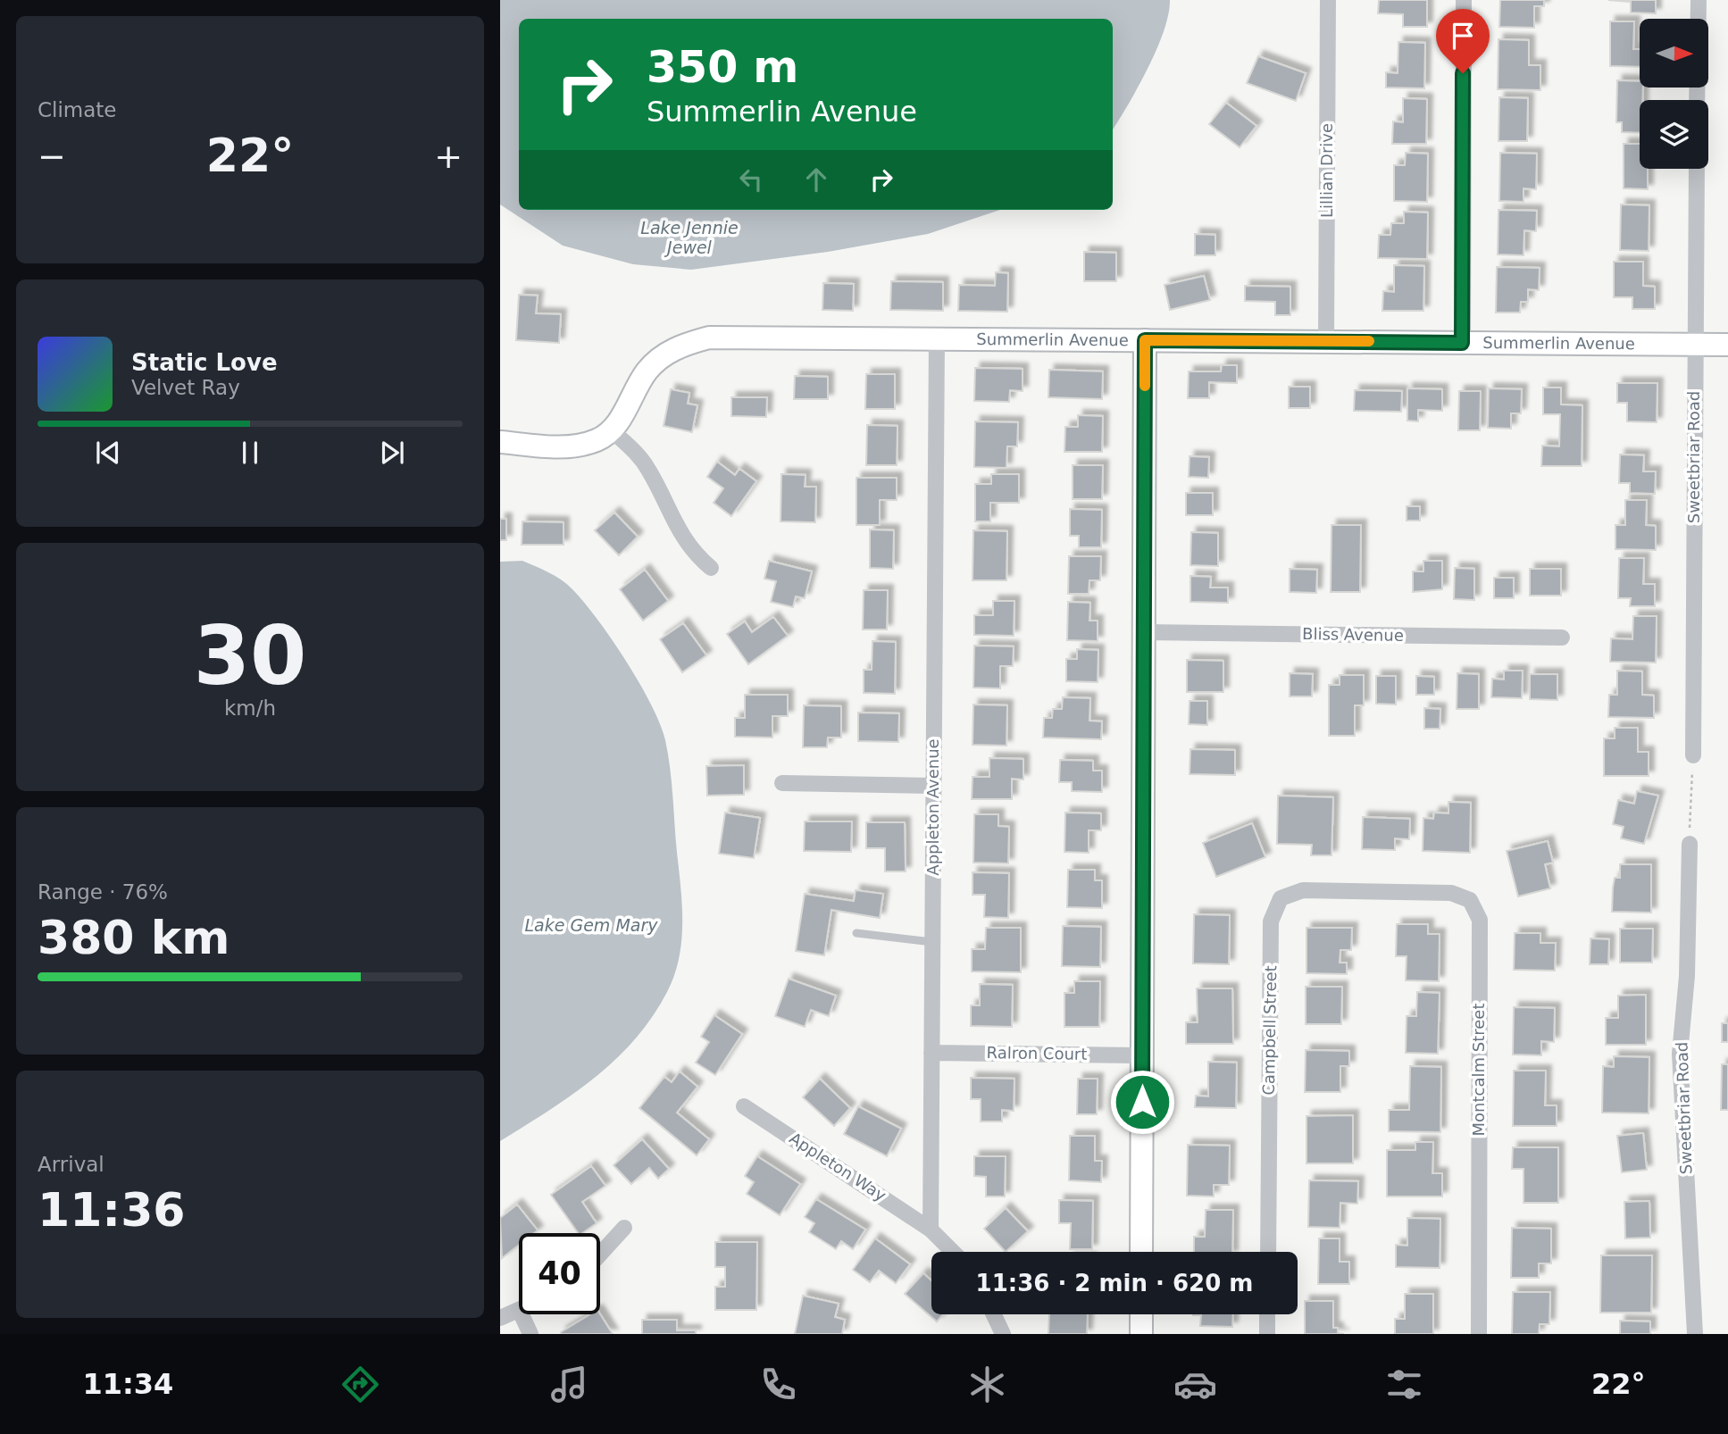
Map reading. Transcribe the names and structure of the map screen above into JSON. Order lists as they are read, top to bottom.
{
  "streets": {
    "street": [
      "Lillian Drive",
      "Summerlin Avenue",
      "Sweetbriar Road",
      "Bliss Avenue",
      "Appleton Avenue",
      "Campbell Street",
      "Ralron Court",
      "Montcalm Street",
      "Appleton Way"
    ]
  },
  "crossings": [
    ["Lillian Drive", "Summerlin Avenue"],
    ["Summerlin Avenue", "Sweetbriar Road"],
    ["Summerlin Avenue", "Appleton Avenue"],
    ["Appleton Avenue", "Ralron Court"],
    ["Appleton Avenue", "Appleton Way"],
    ["Campbell Street", "Montcalm Street"]
  ],
  "water": ["Lake Jennie Jewel", "Lake Gem Mary"],
  "north": "right",
  "page": {
    "tile": [
      "Climate",
      ["30", "km/h"],
      ["Range · 76%", "380 km"],
      ["Arrival", "11:36"]
    ],
    "turn": ["350 m", "Summerlin Avenue"],
    "heat": ["−", "22°", "+"],
    "song": ["Static Love", "Velvet Ray"],
    "limit": "40",
    "trip": "11:36 · 2 min · 620 m",
    "tabs": ["11:34", "22°"]
  }
}
